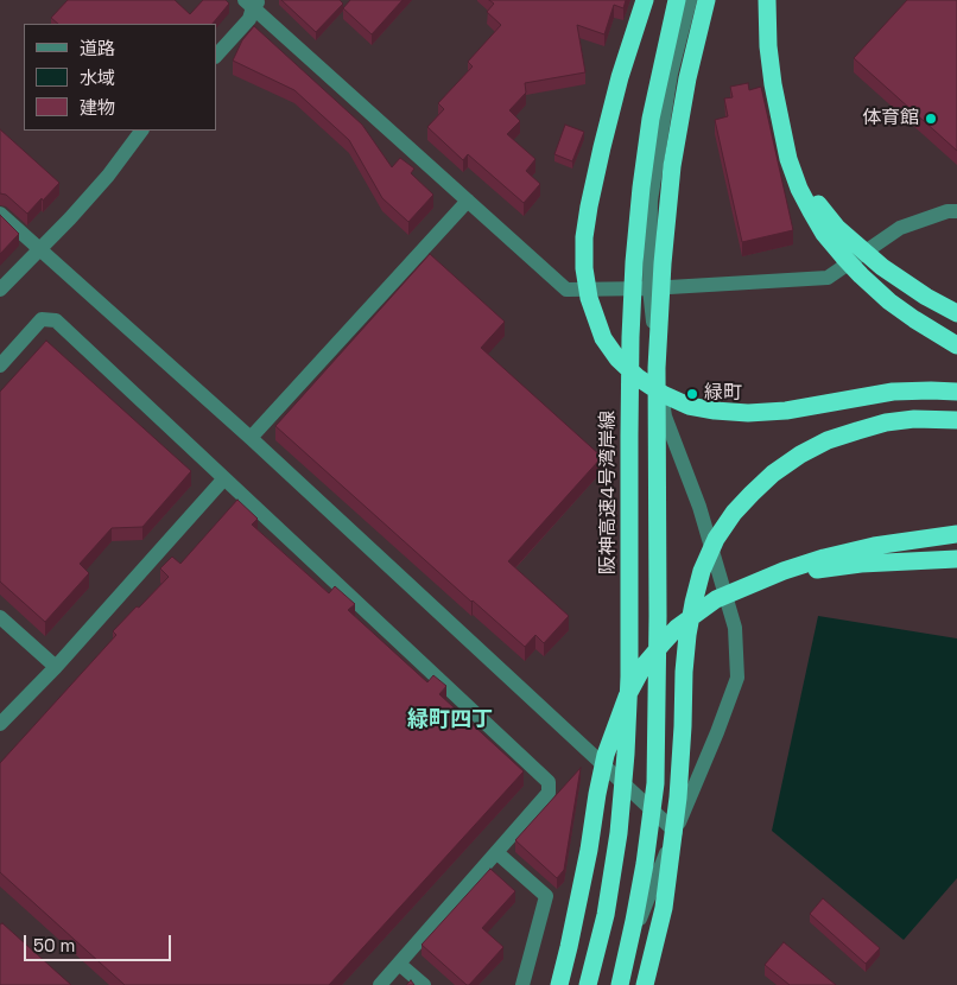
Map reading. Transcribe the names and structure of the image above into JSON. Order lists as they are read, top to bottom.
{
  "streets": {
    "highway": ["阪神高速4号湾岸線"]
  },
  "districts": ["緑町四丁"],
  "places": ["体育館", "緑町"],
  "legend": ["道路", "水域", "建物"],
  "scale_bar": "50 m"
}
